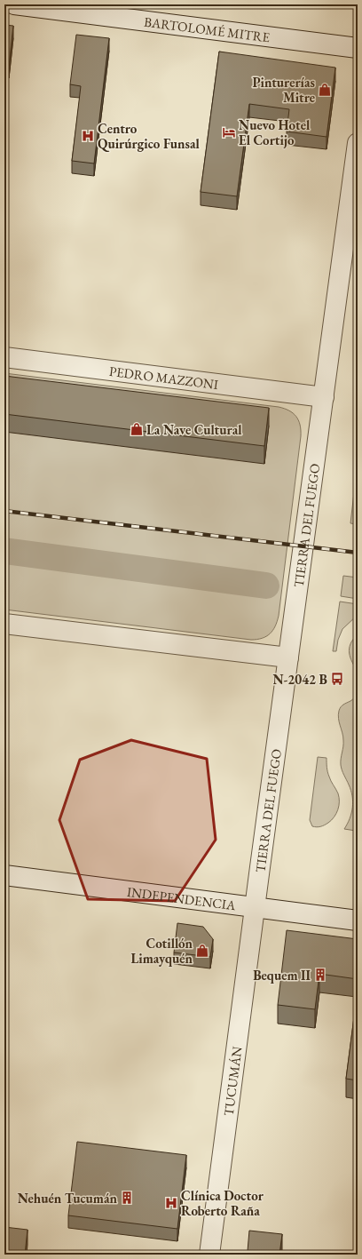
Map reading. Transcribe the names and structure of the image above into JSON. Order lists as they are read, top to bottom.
{
  "streets": {
    "street": [
      "BARTOLOMÉ MITRE",
      "PEDRO MAZZONI",
      "TIERRA DEL FUEGO",
      "INDEPENDENCIA",
      "TUCUMÁN"
    ]
  },
  "crossings": [
    ["PEDRO MAZZONI", "TIERRA DEL FUEGO"],
    ["TIERRA DEL FUEGO", "INDEPENDENCIA"],
    ["TIERRA DEL FUEGO", "TUCUMÁN"],
    ["INDEPENDENCIA", "TUCUMÁN"]
  ],
  "places": {
    "shop": ["Pinturerías Mitre", "La Nave Cultural", "Cotillón Limayquén"],
    "hotel": ["Nuevo Hotel El Cortijo"],
    "hospital": ["Centro Quirúrgico Funsal", "Clínica Doctor Roberto Raña"],
    "bus stop": ["N-2042 B"],
    "building": ["Bequem II", "Nehuén Tucumán"]
  }
}
